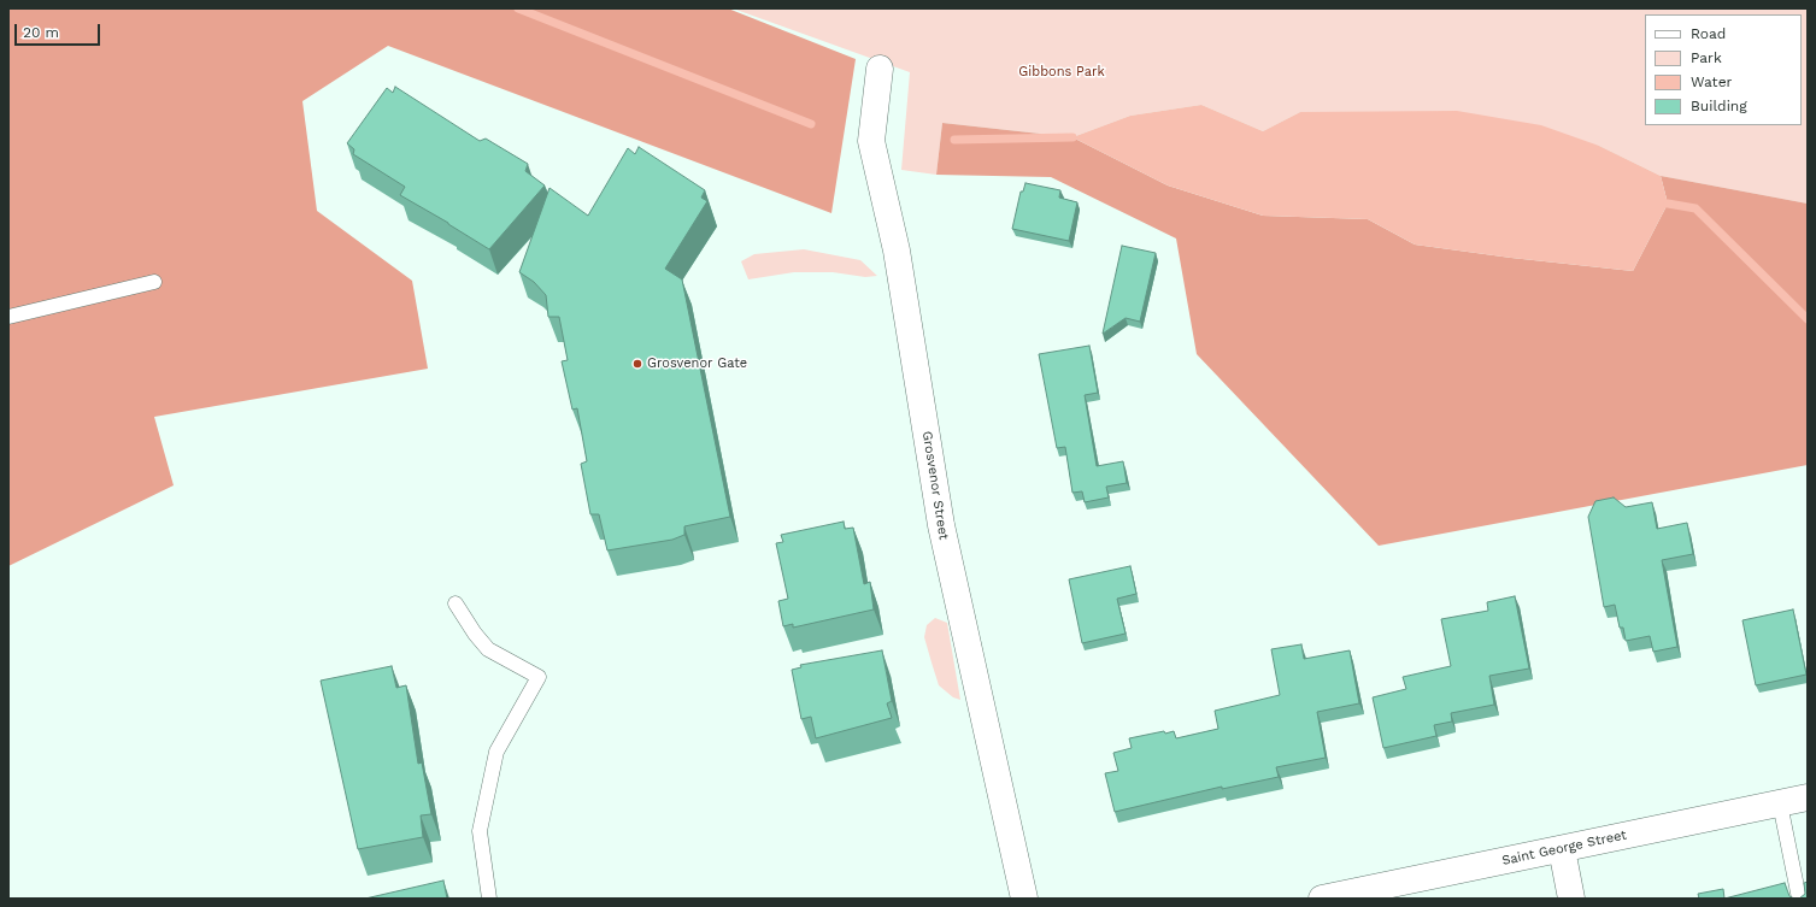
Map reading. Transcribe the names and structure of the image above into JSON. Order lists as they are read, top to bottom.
{
  "streets": {
    "street": ["Grosvenor Street", "Saint George Street"]
  },
  "parks": ["Gibbons Park"],
  "places": ["Grosvenor Gate"],
  "legend": [
    "Road",
    "Park",
    "Water",
    "Building"
  ],
  "scale_bar": "20 m"
}
